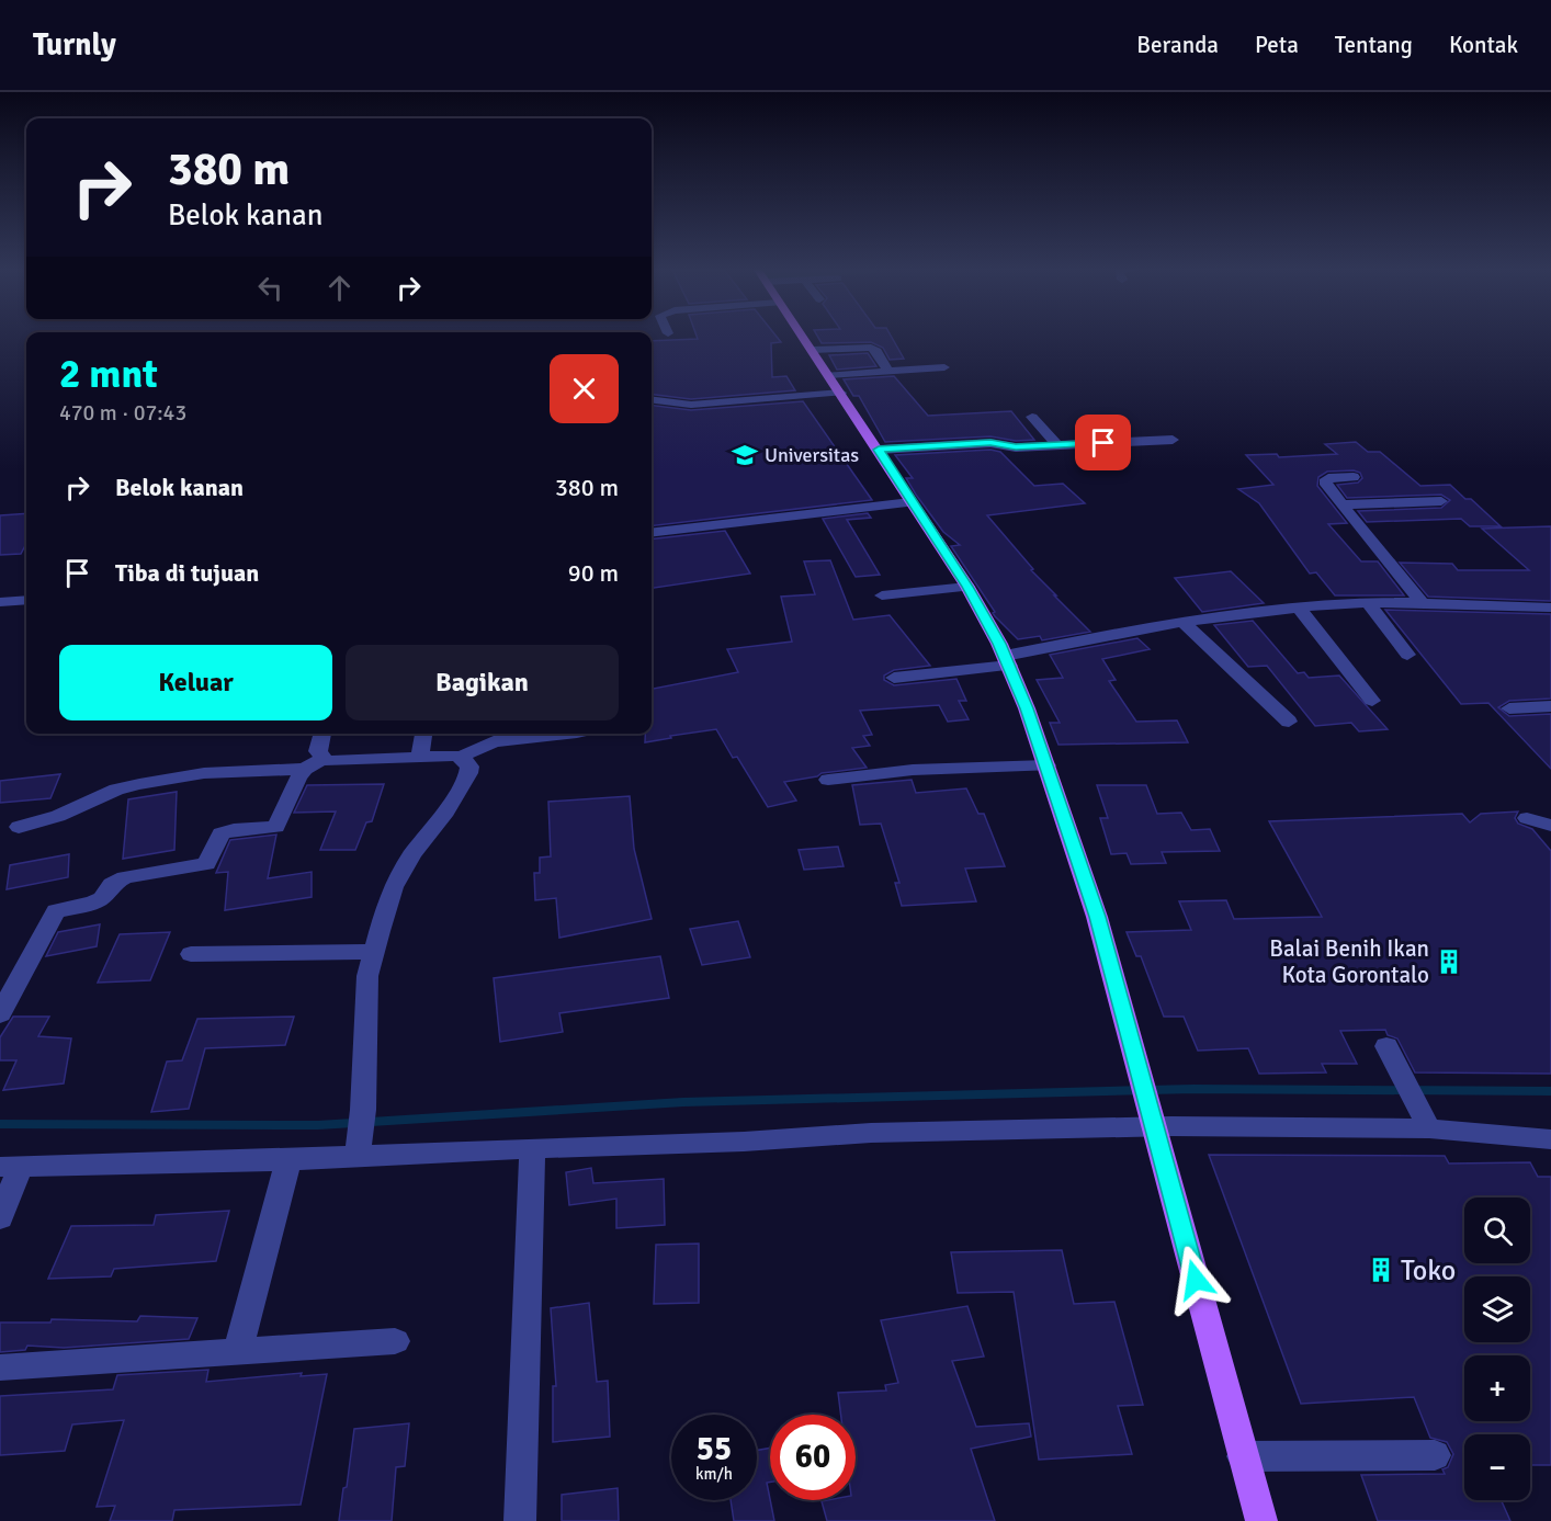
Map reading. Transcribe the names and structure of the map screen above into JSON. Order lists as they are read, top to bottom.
{
  "places": {
    "school or university": ["Universitas"],
    "building": ["Balai Benih Ikan Kota Gorontalo", "Toko"]
  },
  "page": {
    "header": "Turnly",
    "nav": [
      "Beranda",
      "Peta",
      "Tentang",
      "Kontak"
    ],
    "turn": ["380 m", "Belok kanan"],
    "heading": ["2 mnt", "470 m · 07:43"],
    "list": [
      {
        "name": "Belok kanan",
        "value": "380 m"
      },
      {
        "name": "Tiba di tujuan",
        "value": "90 m"
      }
    ],
    "buttons": ["Keluar", "Bagikan"],
    "map_buttons": ["+", "−"],
    "speed": "55 km/h",
    "limit": "60"
  }
}
